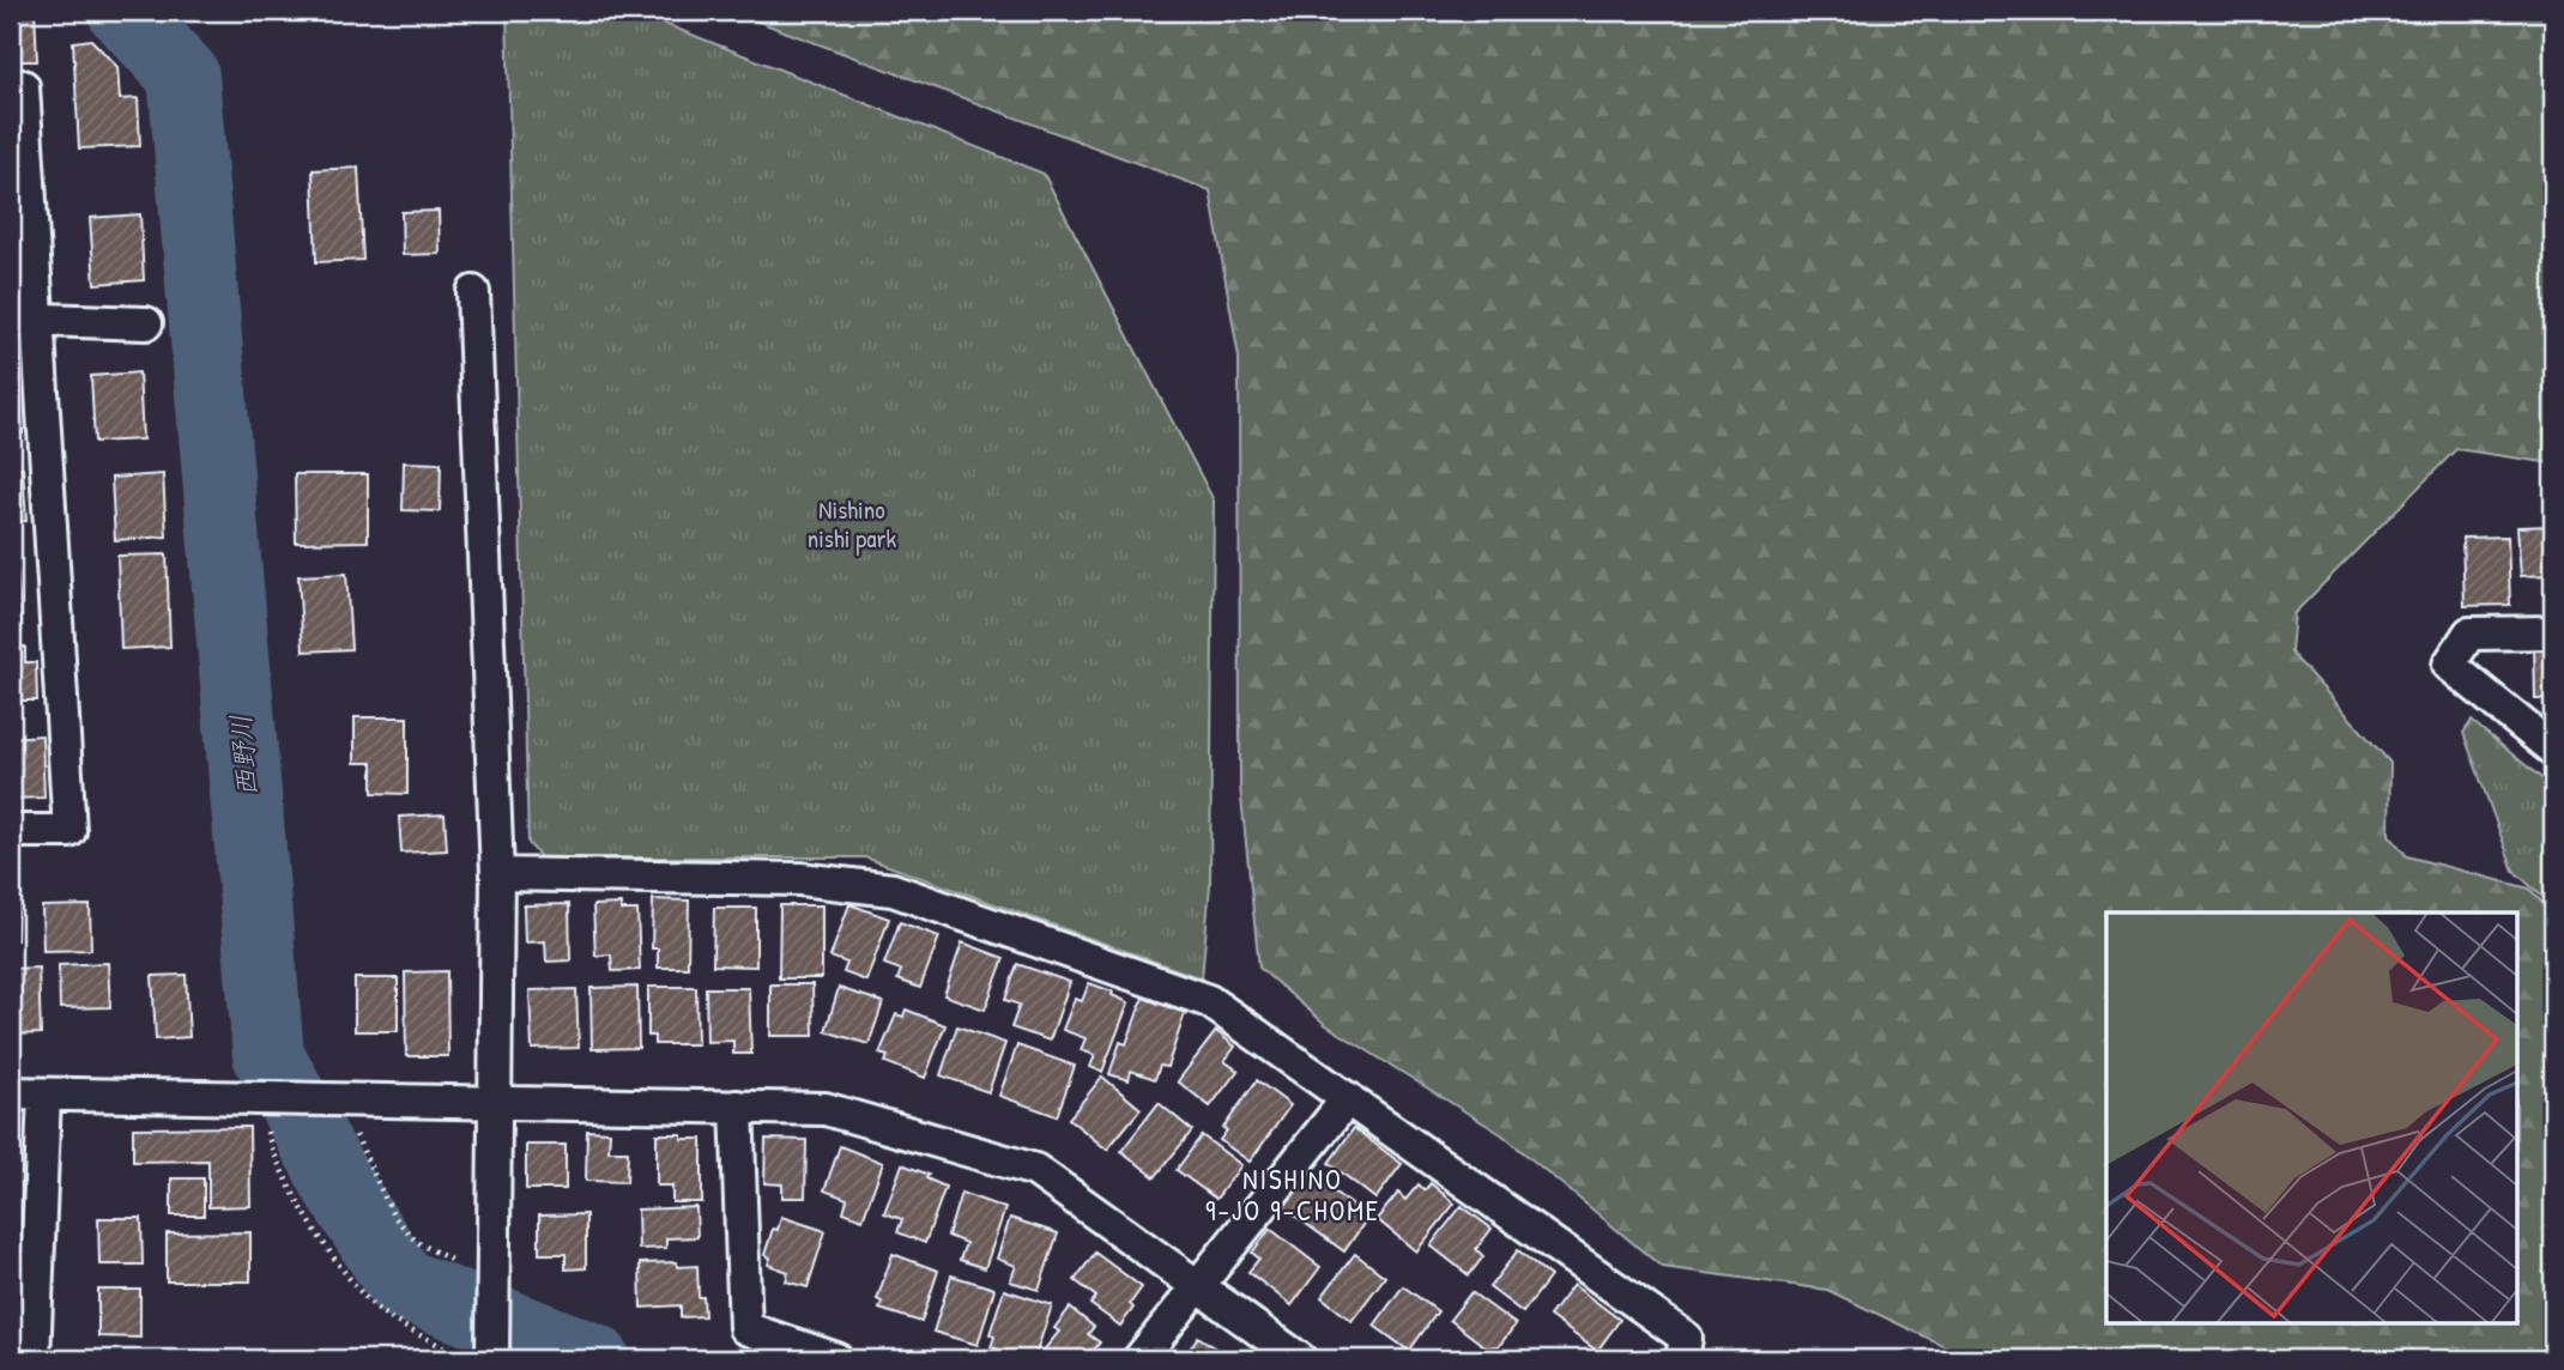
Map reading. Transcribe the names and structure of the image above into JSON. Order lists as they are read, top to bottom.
{
  "districts": ["NISHINO 9-JO 9-CHOME"],
  "water": ["西野川"],
  "parks": ["Nishino nishi park"]
}
